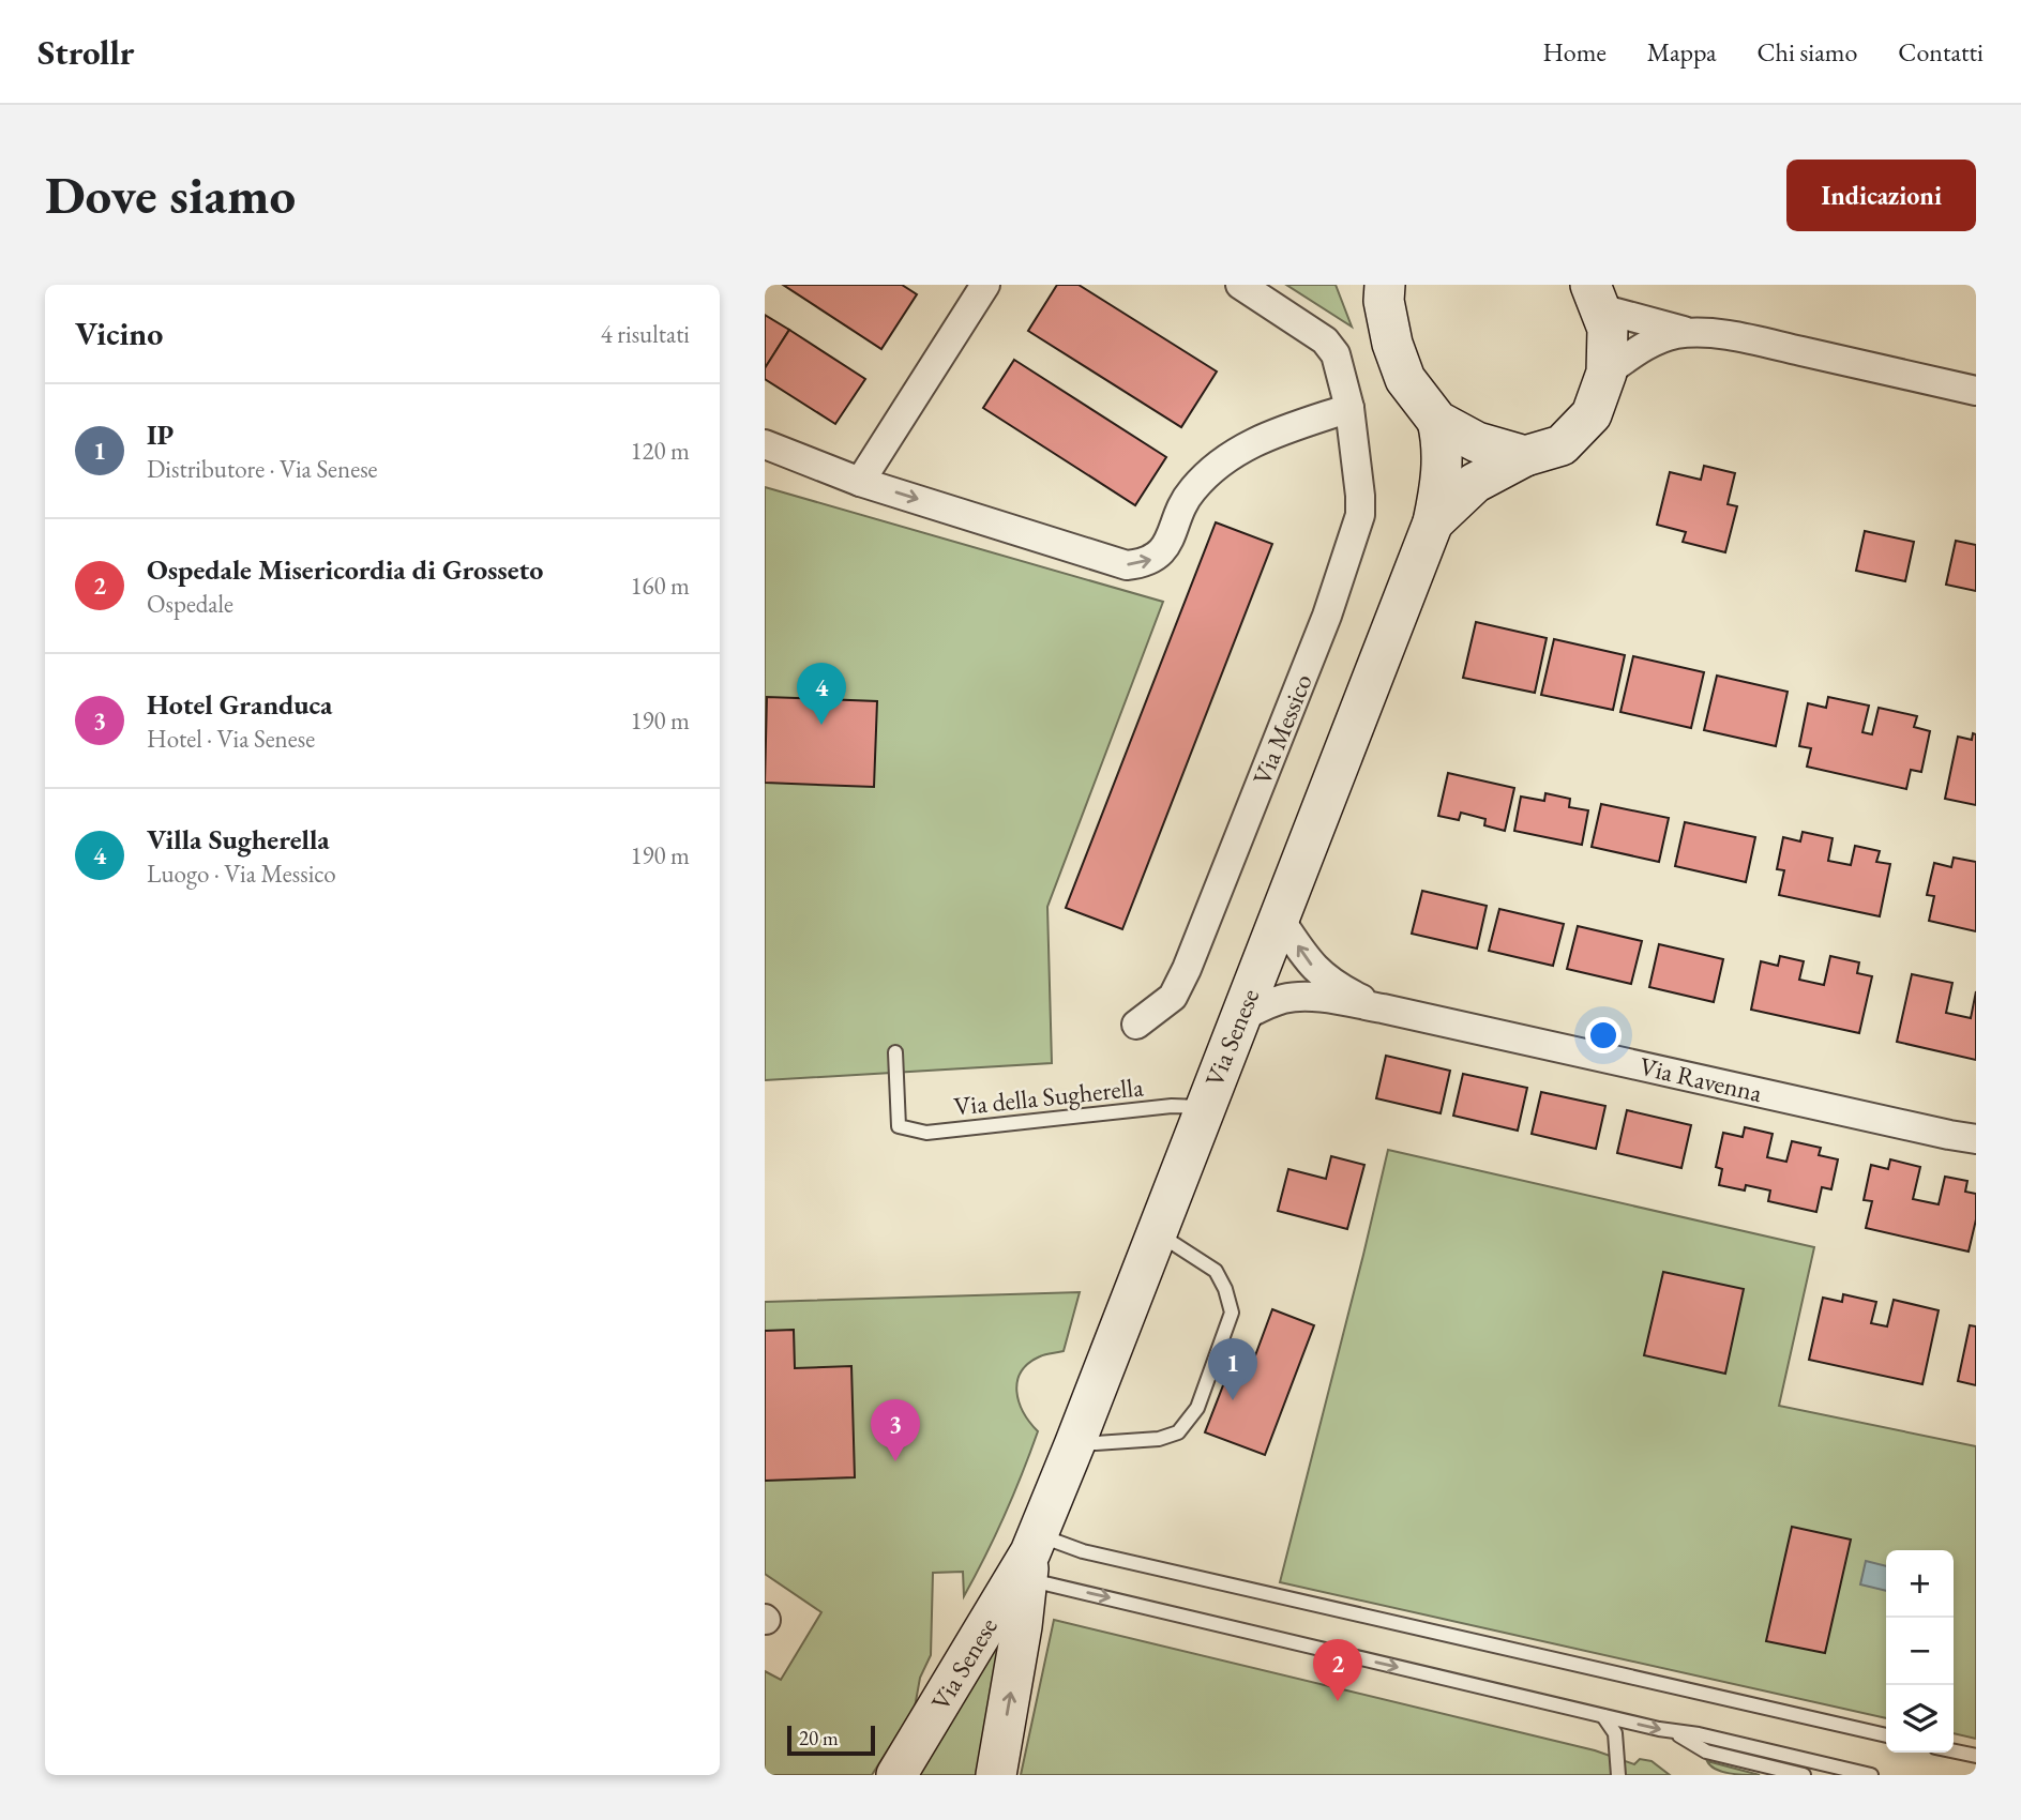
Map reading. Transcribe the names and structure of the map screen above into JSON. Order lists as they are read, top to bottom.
{
  "streets": {
    "main road": ["Via Senese"],
    "street": ["Via Messico", "Via Ravenna"],
    "lane": ["Via della Sugherella"]
  },
  "crossings": [
    ["Via Senese", "Via Ravenna"],
    ["Via Senese", "Via della Sugherella"]
  ],
  "scale_bar": "20 m",
  "page": {
    "header": "Strollr",
    "nav": [
      "Home",
      "Mappa",
      "Chi siamo",
      "Contatti"
    ],
    "buttons": "Indicazioni",
    "title": "Dove siamo",
    "heading": ["Vicino", "4 risultati"],
    "list": [
      {
        "mark": "1",
        "name": "IP",
        "note": "Distributore · Via Senese",
        "value": "120 m"
      },
      {
        "mark": "2",
        "name": "Ospedale Misericordia di Grosseto",
        "note": "Ospedale",
        "value": "160 m"
      },
      {
        "mark": "3",
        "name": "Hotel Granduca",
        "note": "Hotel · Via Senese",
        "value": "190 m"
      },
      {
        "mark": "4",
        "name": "Villa Sugherella",
        "note": "Luogo · Via Messico",
        "value": "190 m"
      }
    ],
    "pins": [
      "4",
      "1",
      "3",
      "2"
    ],
    "map_buttons": ["+", "−"],
    "scale": "20 m"
  }
}
